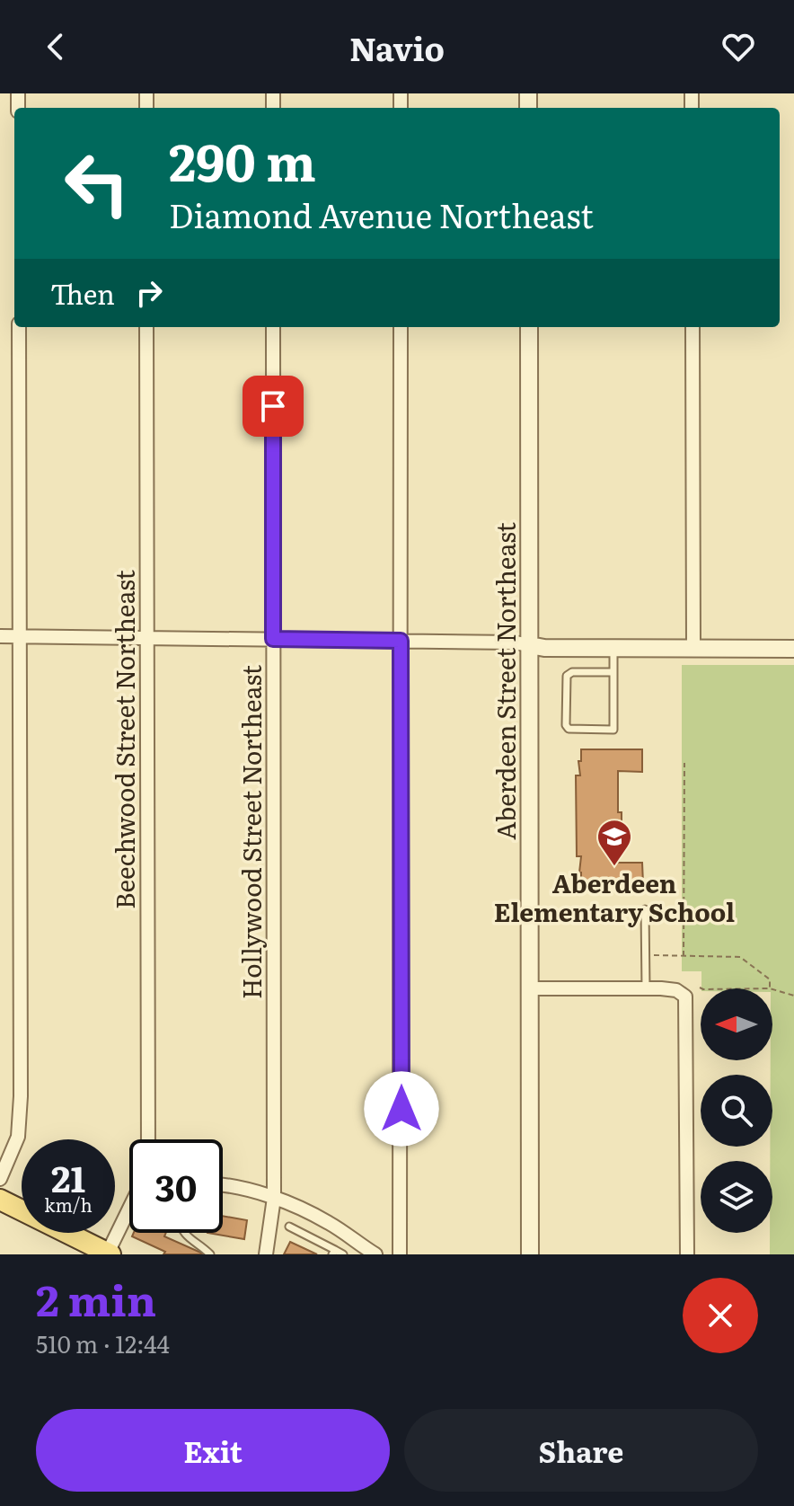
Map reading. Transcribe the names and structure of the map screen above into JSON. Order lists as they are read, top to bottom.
{
  "streets": {
    "street": ["Aberdeen Street Northeast", "Beechwood Street Northeast", "Hollywood Street Northeast"]
  },
  "places": {
    "school or university": ["Aberdeen Elementary School"]
  },
  "north": "left",
  "page": {
    "header": "Navio",
    "turn": ["290 m", "Diamond Avenue Northeast"],
    "then": "Then",
    "speed": "21 km/h",
    "limit": "30",
    "heading": ["2 min", "510 m · 12:44"],
    "buttons": ["Exit", "Share"]
  }
}
